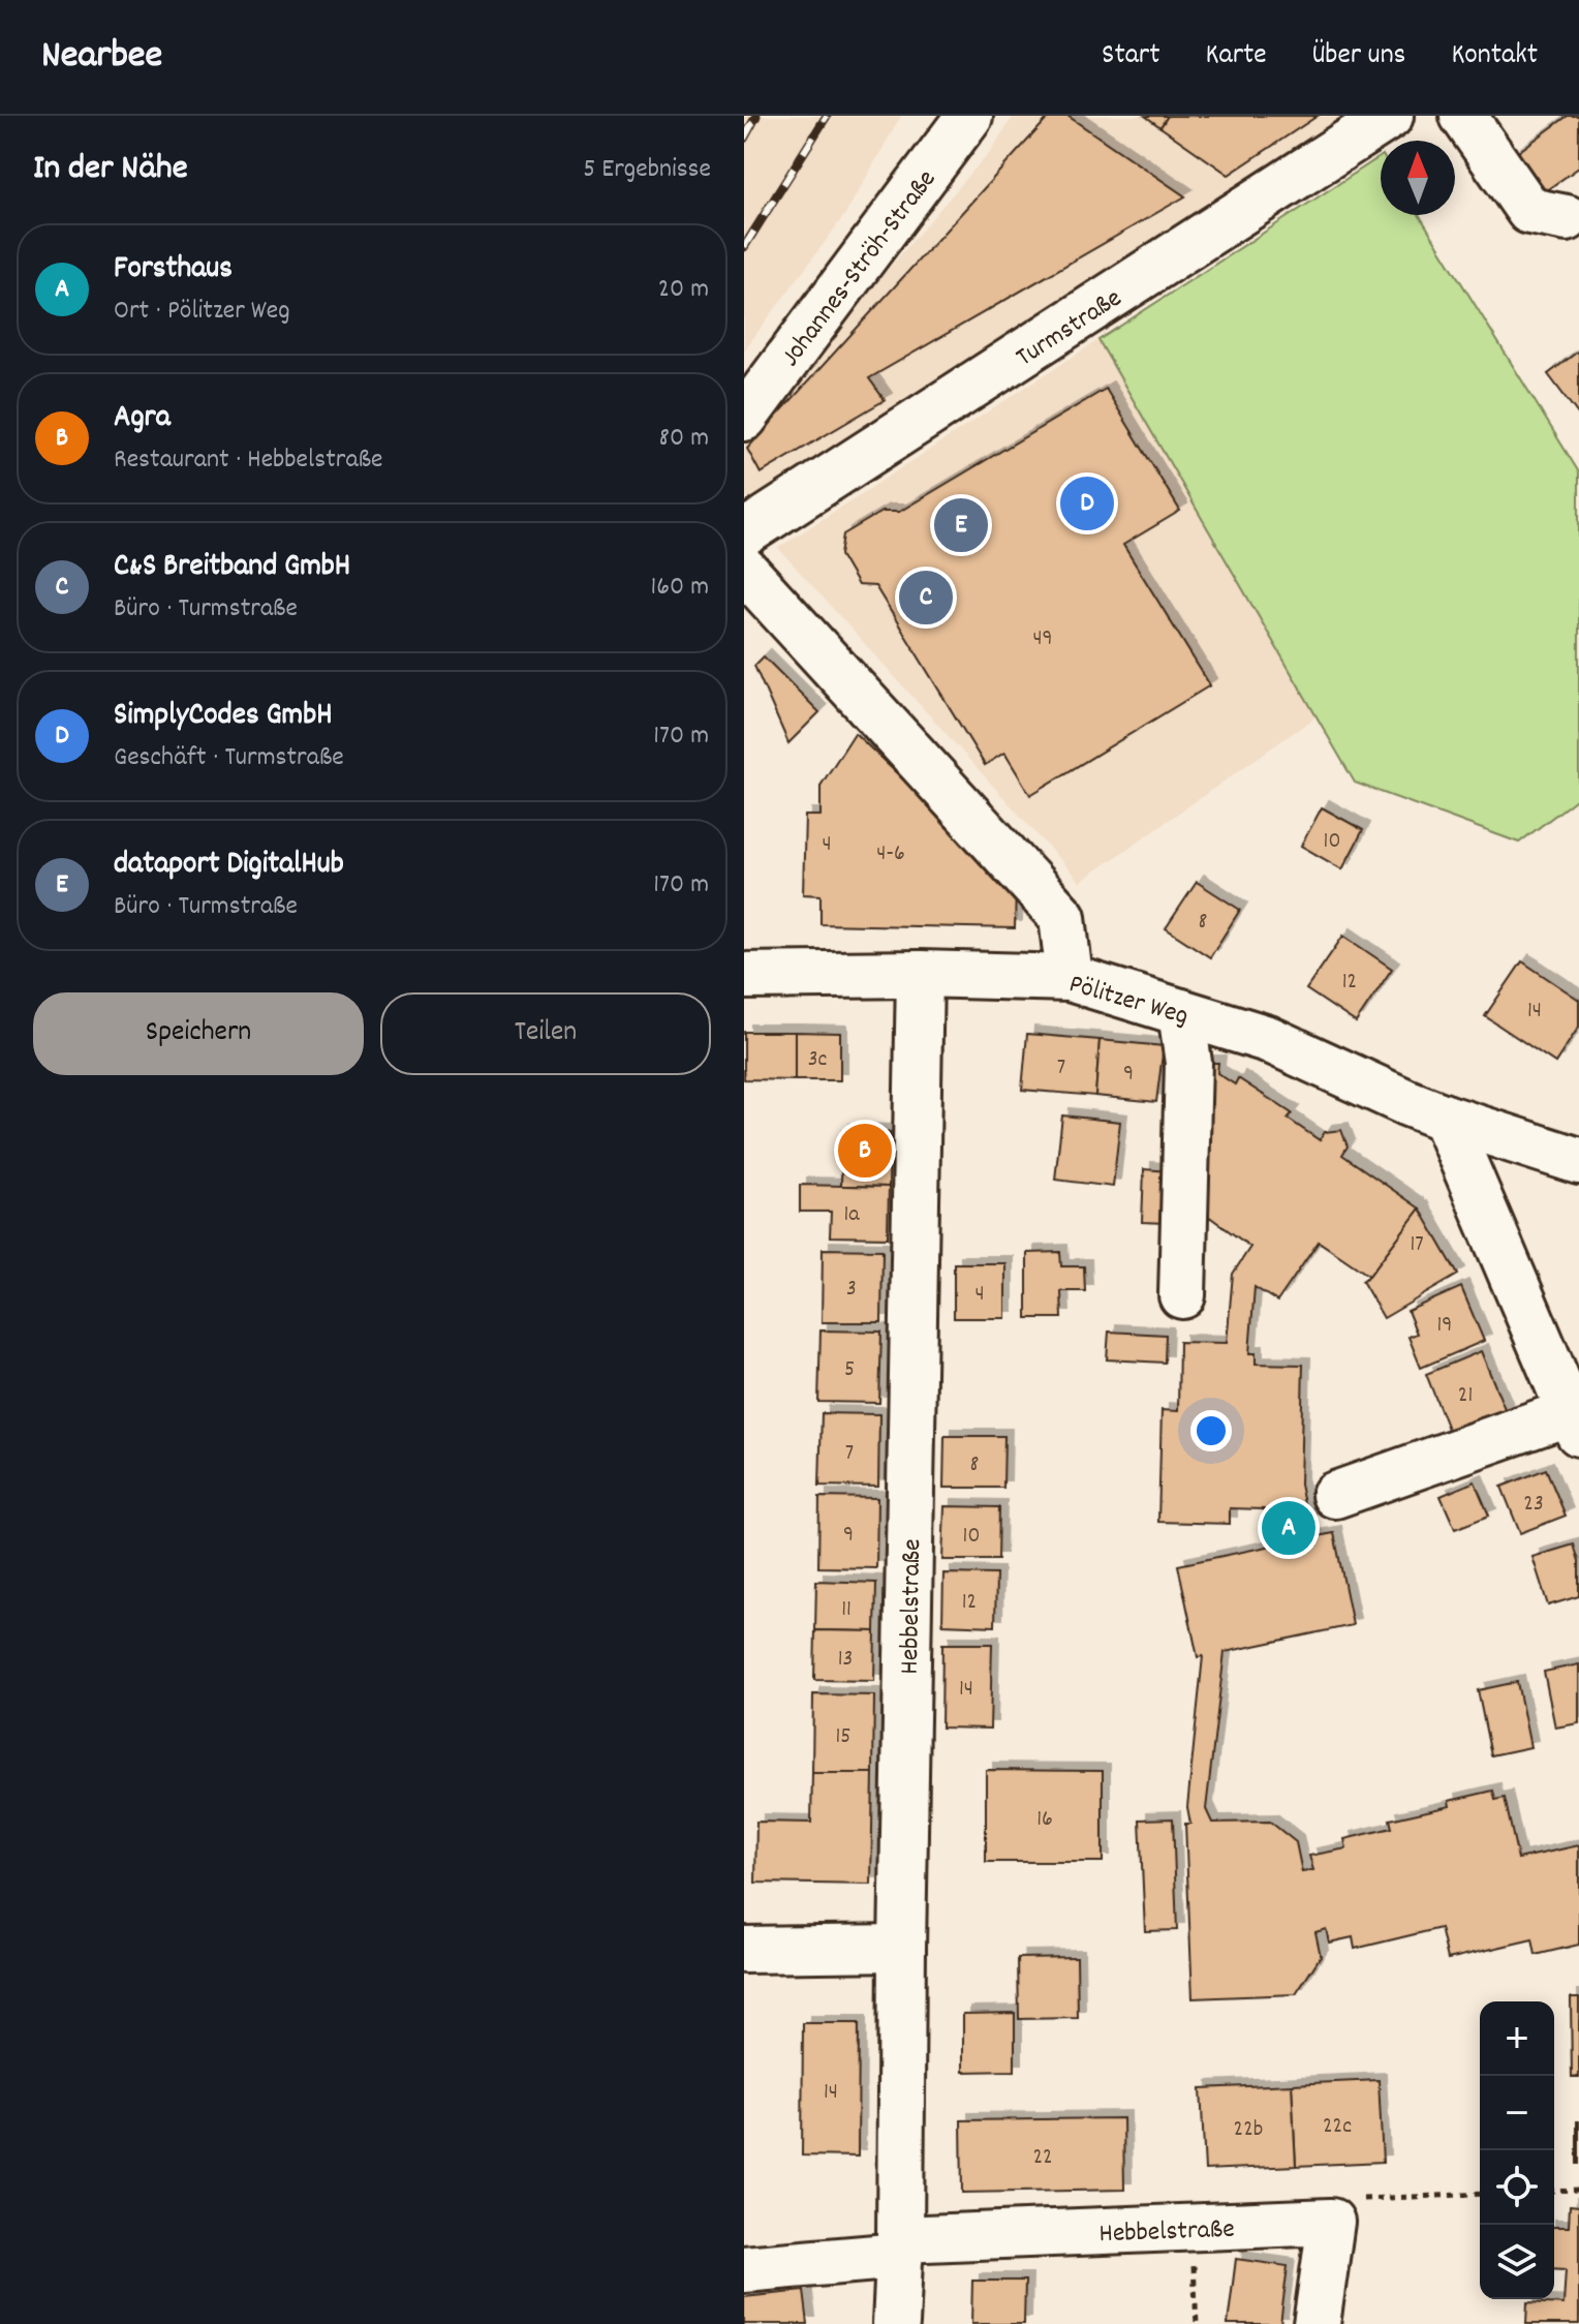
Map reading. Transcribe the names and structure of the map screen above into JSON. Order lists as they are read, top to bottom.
{
  "streets": {
    "street": [
      "Johannes-Ströh-Straße",
      "Turmstraße",
      "Pölitzer Weg",
      "Hebbelstraße"
    ]
  },
  "crossings": [
    ["Pölitzer Weg", "Hebbelstraße"]
  ],
  "house_numbers": [
    "49",
    "10",
    "4",
    "4-6",
    "8",
    "12",
    "14",
    "3c",
    "7",
    "9",
    "1a",
    "17",
    "3",
    "4",
    "19",
    "5",
    "21",
    "7",
    "8",
    "23",
    "9",
    "10",
    "12",
    "11",
    "13",
    "14",
    "15",
    "16",
    "14",
    "22c",
    "22b",
    "22"
  ],
  "north": "top",
  "page": {
    "header": "Nearbee",
    "nav": [
      "Start",
      "Karte",
      "Über uns",
      "Kontakt"
    ],
    "heading": ["In der Nähe", "5 Ergebnisse"],
    "list": [
      {
        "mark": "A",
        "name": "Forsthaus",
        "note": "Ort · Pölitzer Weg",
        "value": "20 m"
      },
      {
        "mark": "B",
        "name": "Agra",
        "note": "Restaurant · Hebbelstraße",
        "value": "80 m"
      },
      {
        "mark": "C",
        "name": "C&S Breitband GmbH",
        "note": "Büro · Turmstraße",
        "value": "160 m"
      },
      {
        "mark": "D",
        "name": "SimplyCodes GmbH",
        "note": "Geschäft · Turmstraße",
        "value": "170 m"
      },
      {
        "mark": "E",
        "name": "dataport DigitalHub",
        "note": "Büro · Turmstraße",
        "value": "170 m"
      }
    ],
    "pins": [
      "D",
      "E",
      "C",
      "B",
      "A"
    ],
    "buttons": ["Speichern", "Teilen"],
    "map_buttons": ["+", "−"]
  }
}
